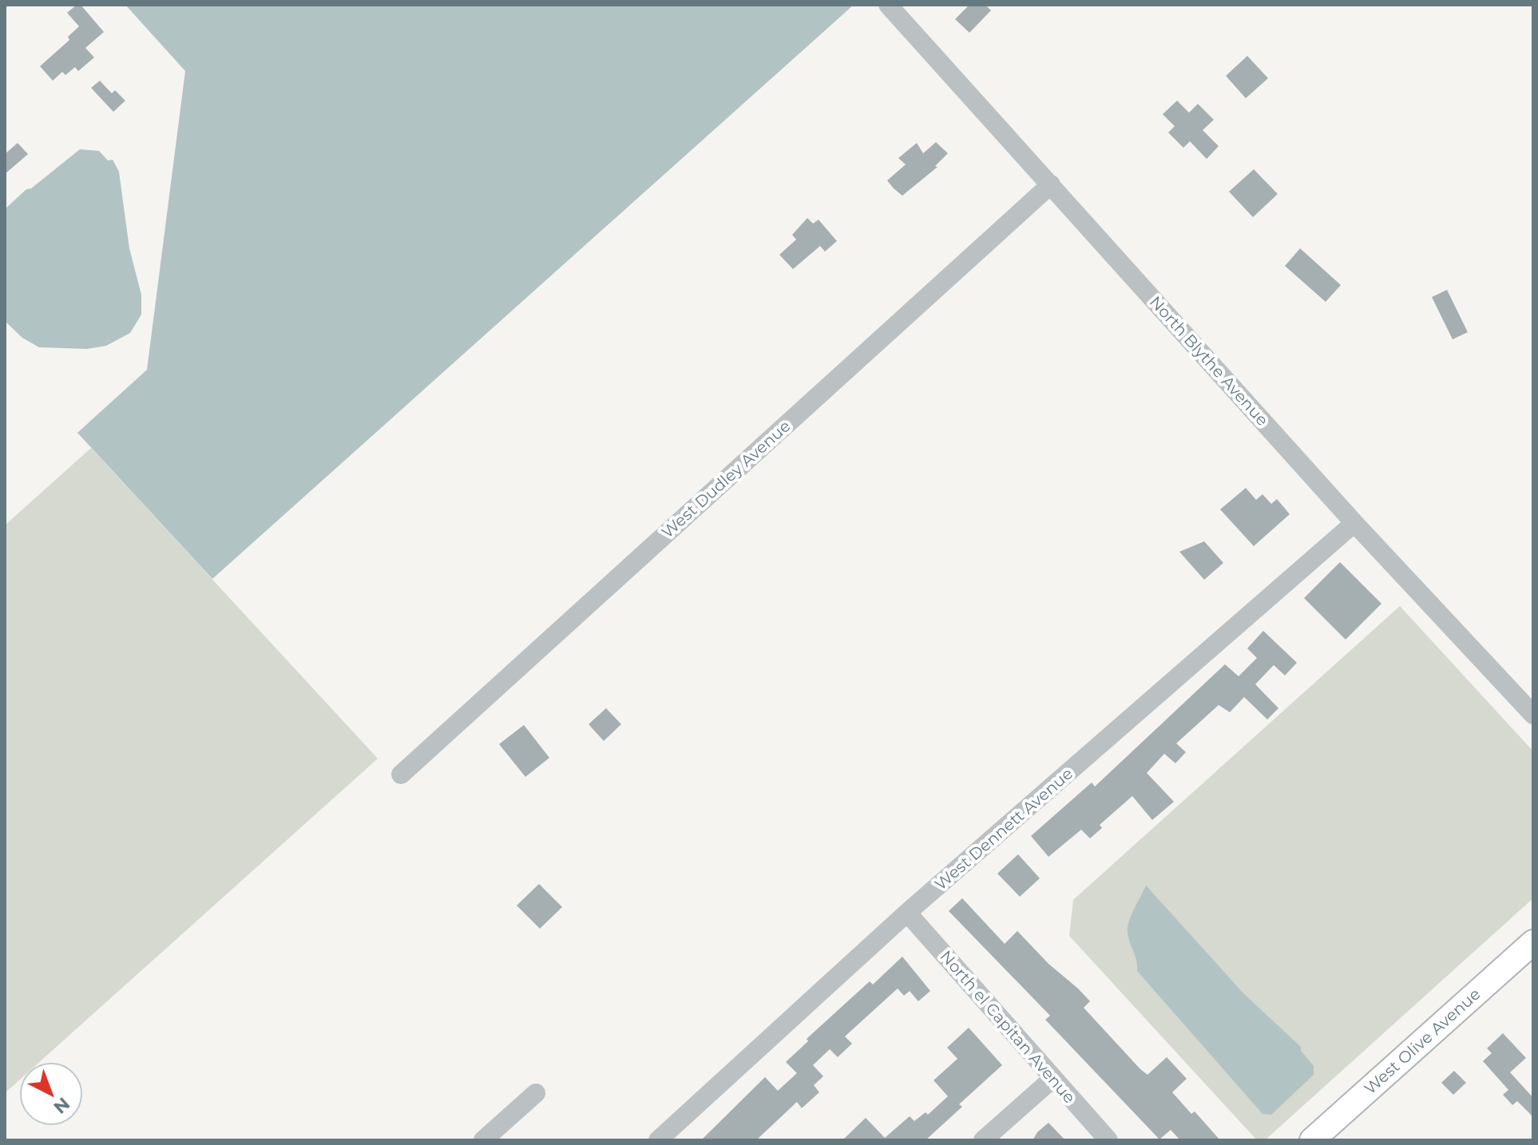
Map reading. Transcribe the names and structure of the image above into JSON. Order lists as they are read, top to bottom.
{
  "streets": {
    "main road": ["West Olive Avenue"],
    "street": [
      "North Blythe Avenue",
      "West Dudley Avenue",
      "West Dennett Avenue",
      "North el Capitan Avenue"
    ]
  },
  "crossings": [
    ["North Blythe Avenue", "West Dudley Avenue"],
    ["North Blythe Avenue", "West Dennett Avenue"],
    ["West Dennett Avenue", "North el Capitan Avenue"]
  ],
  "north": "bottom right"
}
